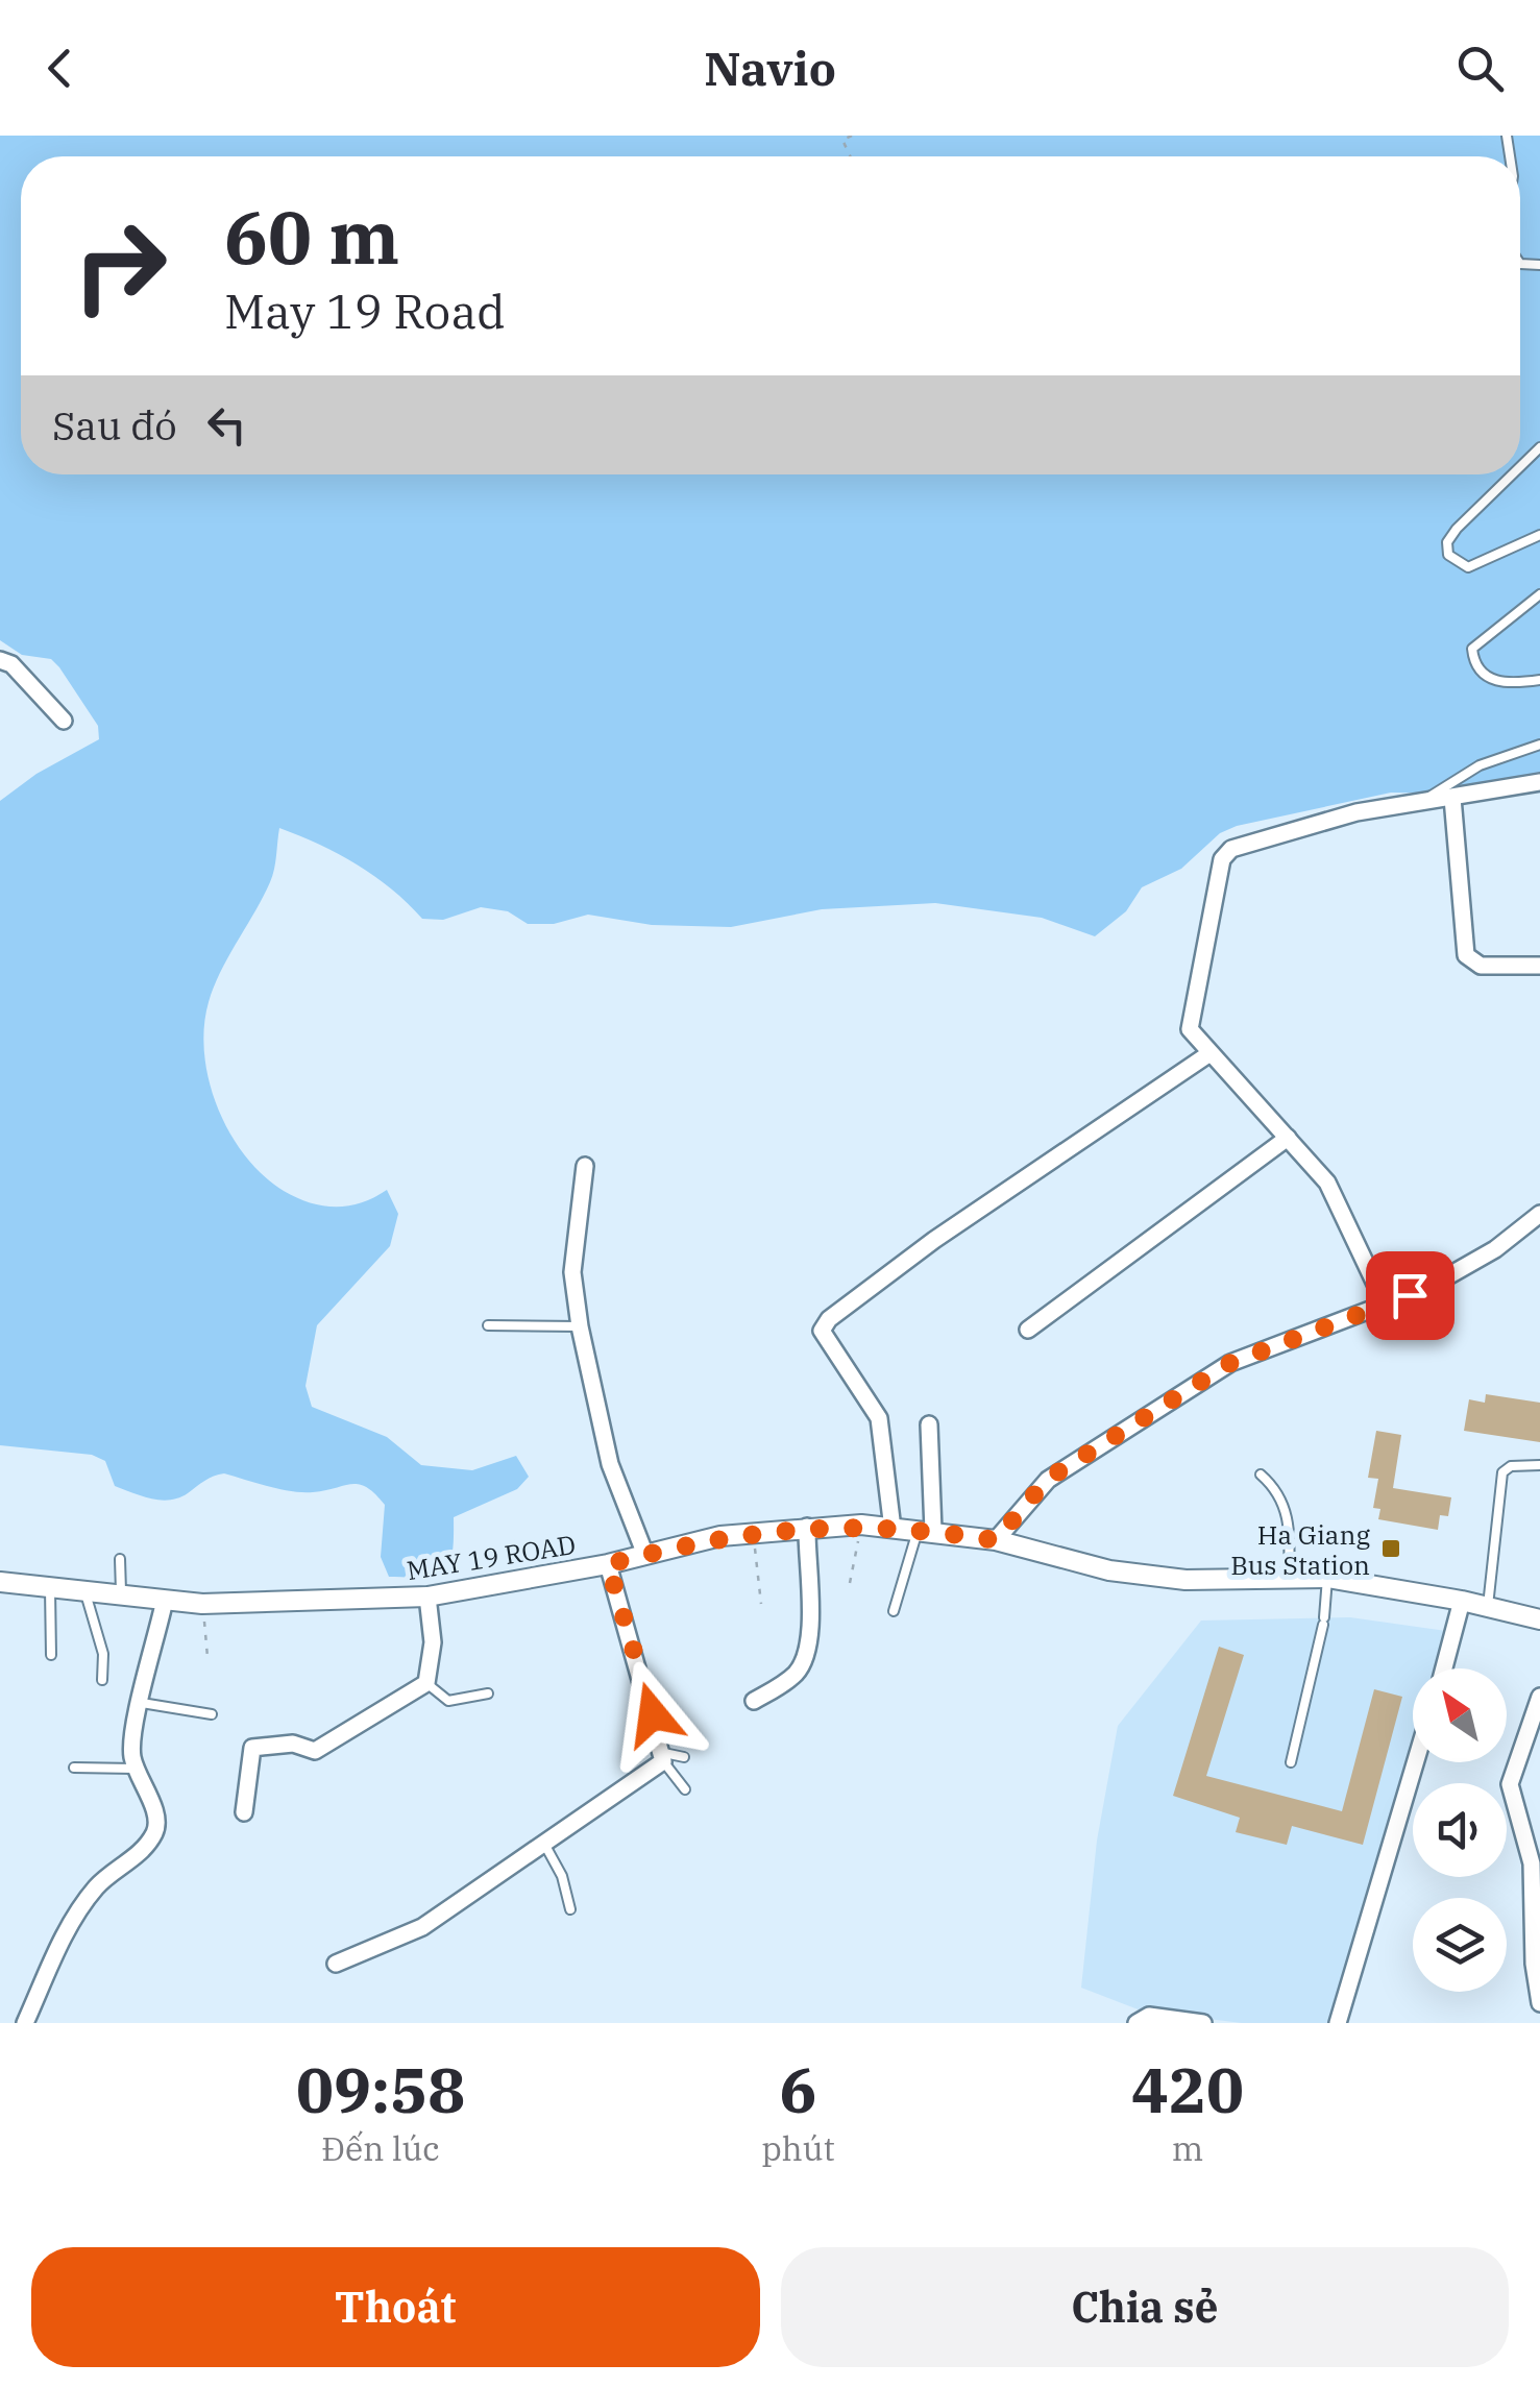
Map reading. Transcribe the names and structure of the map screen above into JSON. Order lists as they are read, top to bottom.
{
  "streets": {
    "street": ["MAY 19 ROAD"]
  },
  "places": {
    "transit": ["Ha Giang Bus Station"]
  },
  "north": "top left",
  "page": {
    "header": "Navio",
    "turn": ["60 m", "May 19 Road"],
    "then": "Sau đó",
    "eta": [
      "09:58",
      "Đến lúc",
      "6",
      "phút",
      "420",
      "m"
    ],
    "buttons": ["Thoát", "Chia sẻ"]
  }
}
